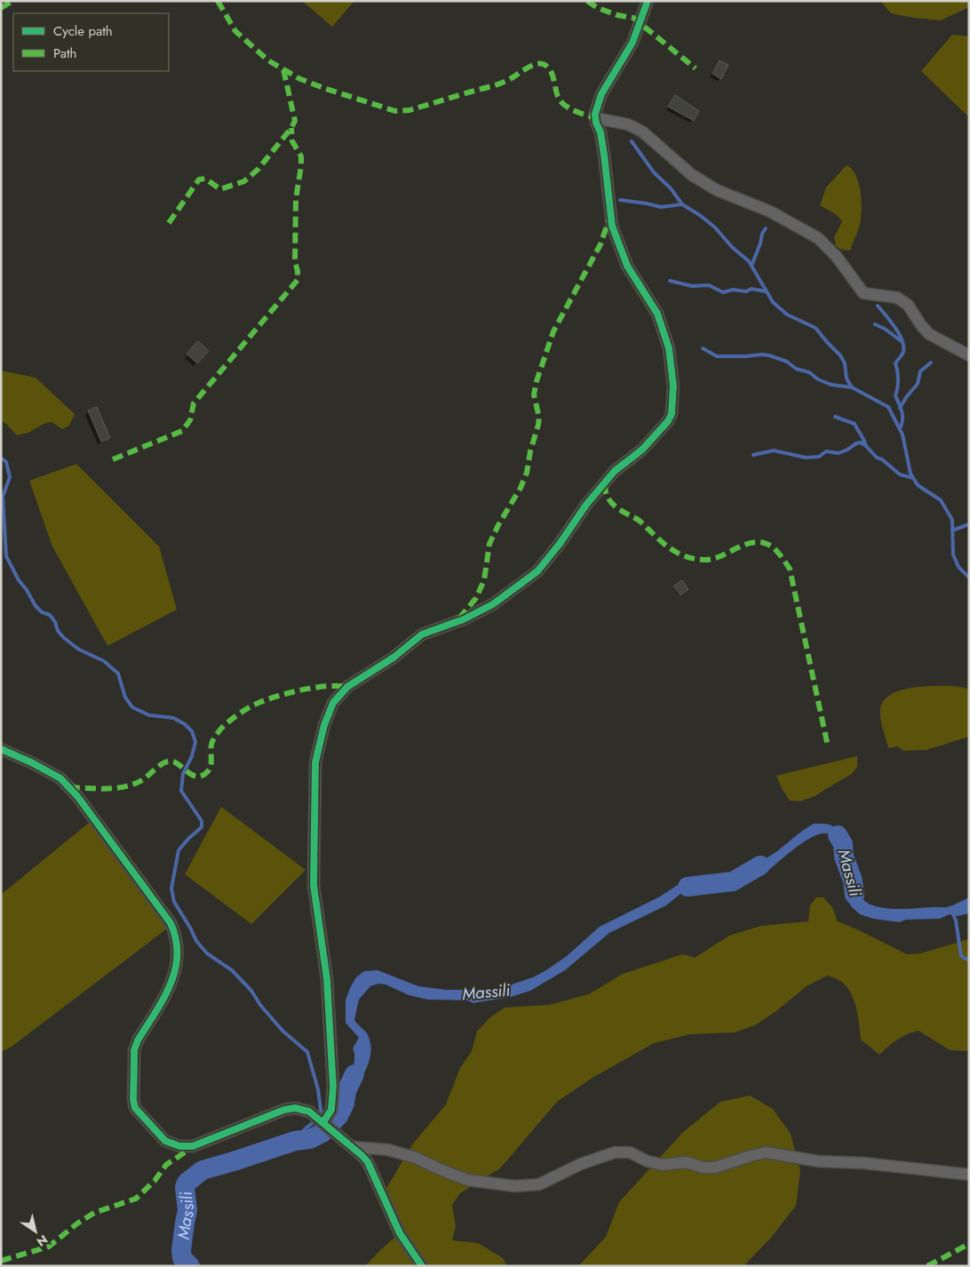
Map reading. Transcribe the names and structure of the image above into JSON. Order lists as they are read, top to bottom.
{
  "water": ["Massili"],
  "legend": ["Cycle path", "Path"],
  "north": "bottom right"
}
